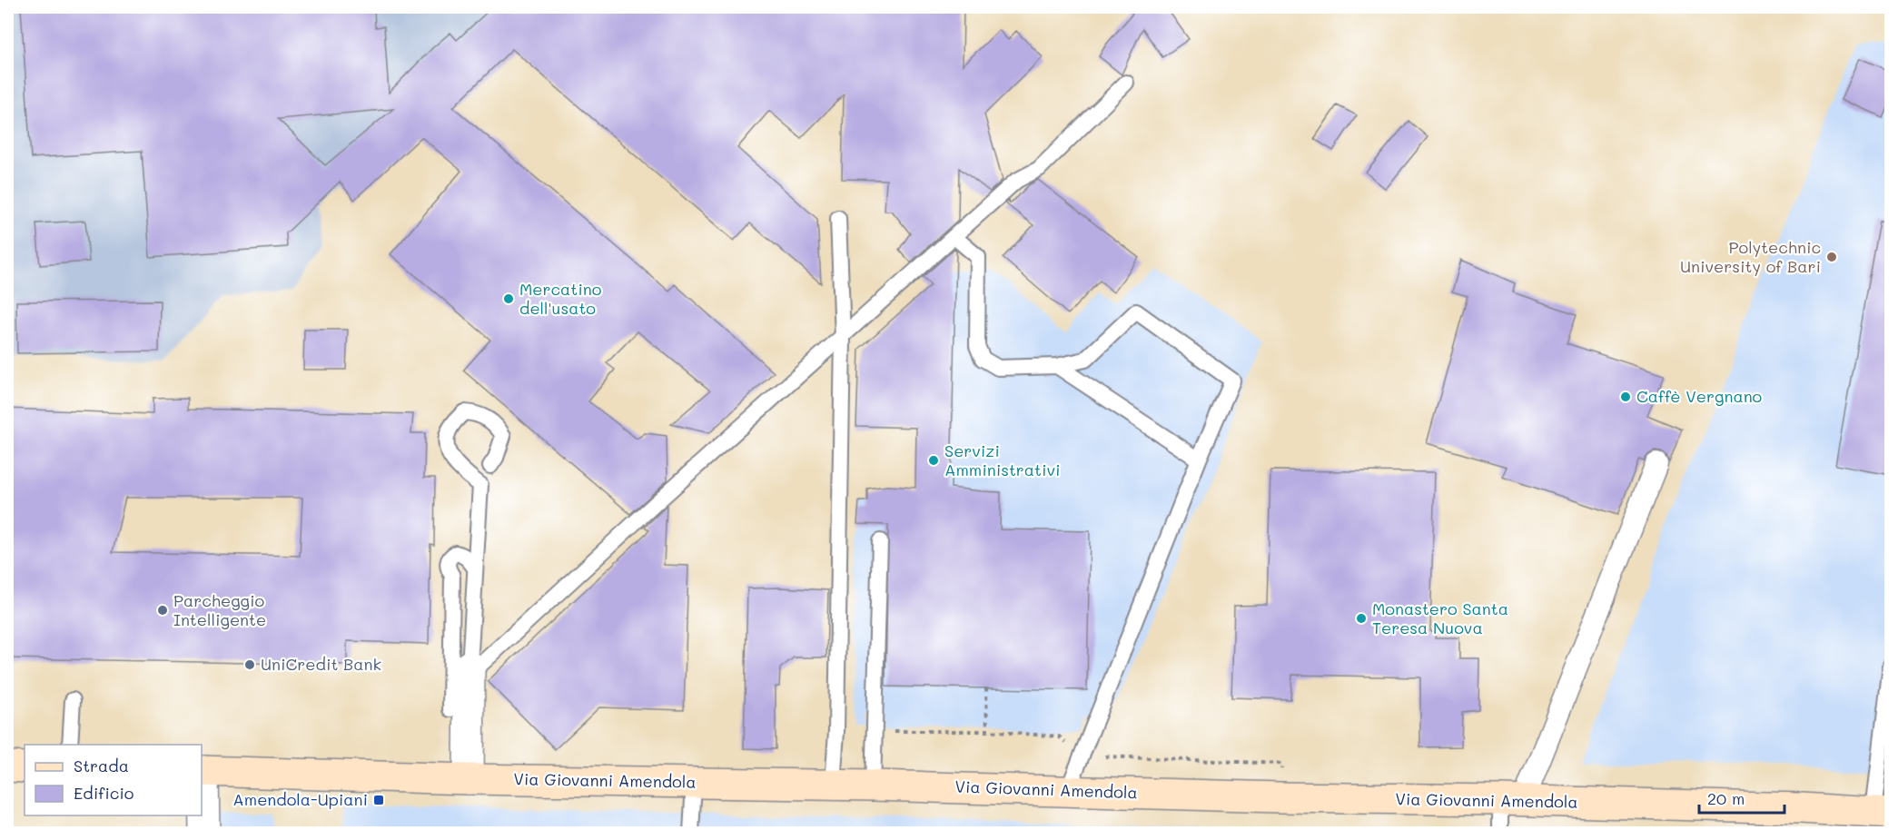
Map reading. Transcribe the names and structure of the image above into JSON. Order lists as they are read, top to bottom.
{
  "streets": {
    "main road": ["Via Giovanni Amendola"]
  },
  "places": {
    "other": [
      "Polytechnic University of Bari",
      "Mercatino dell'usato",
      "Caffè Vergnano",
      "Servizi Amministrativi",
      "Parcheggio Intelligente",
      "Monastero Santa Teresa Nuova",
      "UniCredit Bank"
    ],
    "transit": ["Amendola-Upiani"]
  },
  "legend": ["Strada", "Edificio"],
  "scale_bar": "20 m"
}
